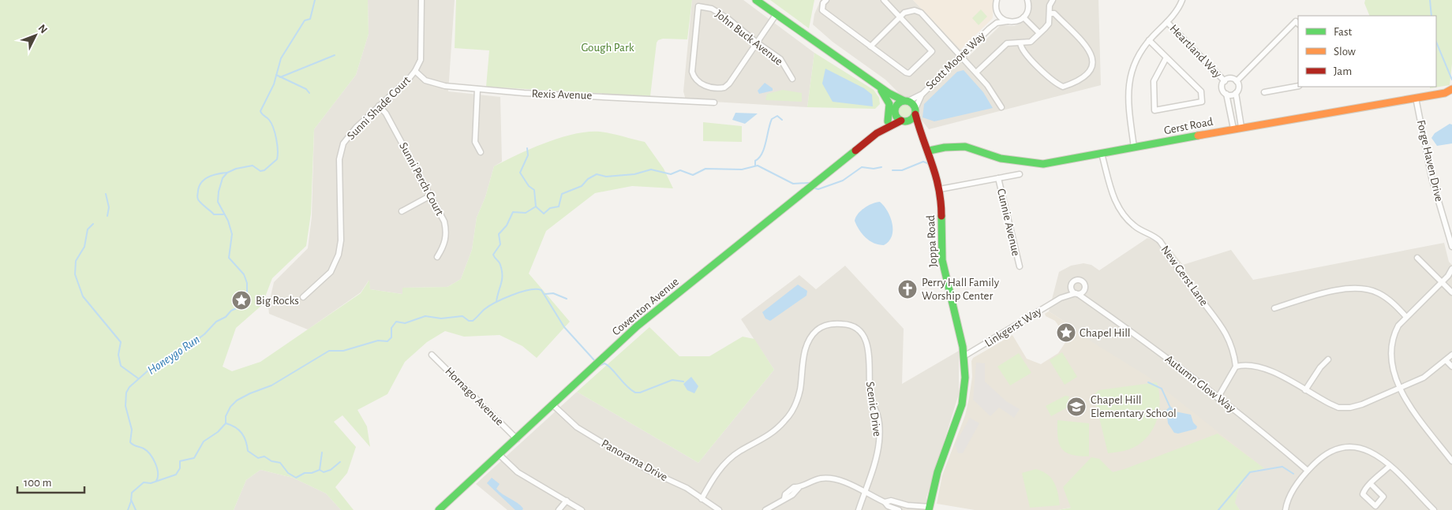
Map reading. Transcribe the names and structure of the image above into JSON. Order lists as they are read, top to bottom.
{
  "streets": {
    "street": [
      "John Buck Avenue",
      "Heartland Way",
      "Scott Moore Way",
      "Rexis Avenue",
      "Sunni Shade Court",
      "Gerst Road",
      "Forge Haven Drive",
      "Sunni Perch Court",
      "Cunnie Avenue",
      "Joppa Road",
      "New Gerst Lane",
      "Cowenton Avenue",
      "Linkgerst Way",
      "Autumn Glow Way",
      "Hornago Avenue",
      "Scenic Drive",
      "Panorama Drive"
    ]
  },
  "crossings": [
    ["Heartland Way", "Gerst Road"],
    ["Scott Moore Way", "Joppa Road"],
    ["Scott Moore Way", "Cowenton Avenue"],
    ["Rexis Avenue", "Sunni Shade Court"],
    ["Sunni Shade Court", "Sunni Perch Court"],
    ["Gerst Road", "Forge Haven Drive"],
    ["Gerst Road", "Joppa Road"],
    ["Gerst Road", "New Gerst Lane"],
    ["Joppa Road", "Cowenton Avenue"],
    ["Joppa Road", "Linkgerst Way"],
    ["Cowenton Avenue", "Hornago Avenue"],
    ["Cowenton Avenue", "Panorama Drive"],
    ["Linkgerst Way", "Autumn Glow Way"],
    ["Scenic Drive", "Panorama Drive"]
  ],
  "water": ["Honeygo Run"],
  "parks": ["Gough Park"],
  "places": {
    "church": ["Perry Hall Family Worship Center"],
    "place": ["Big Rocks", "Chapel Hill"],
    "school or university": ["Chapel Hill Elementary School"]
  },
  "legend": ["Fast", "Slow", "Jam"],
  "scale_bar": "100 m",
  "north": "top right"
}
